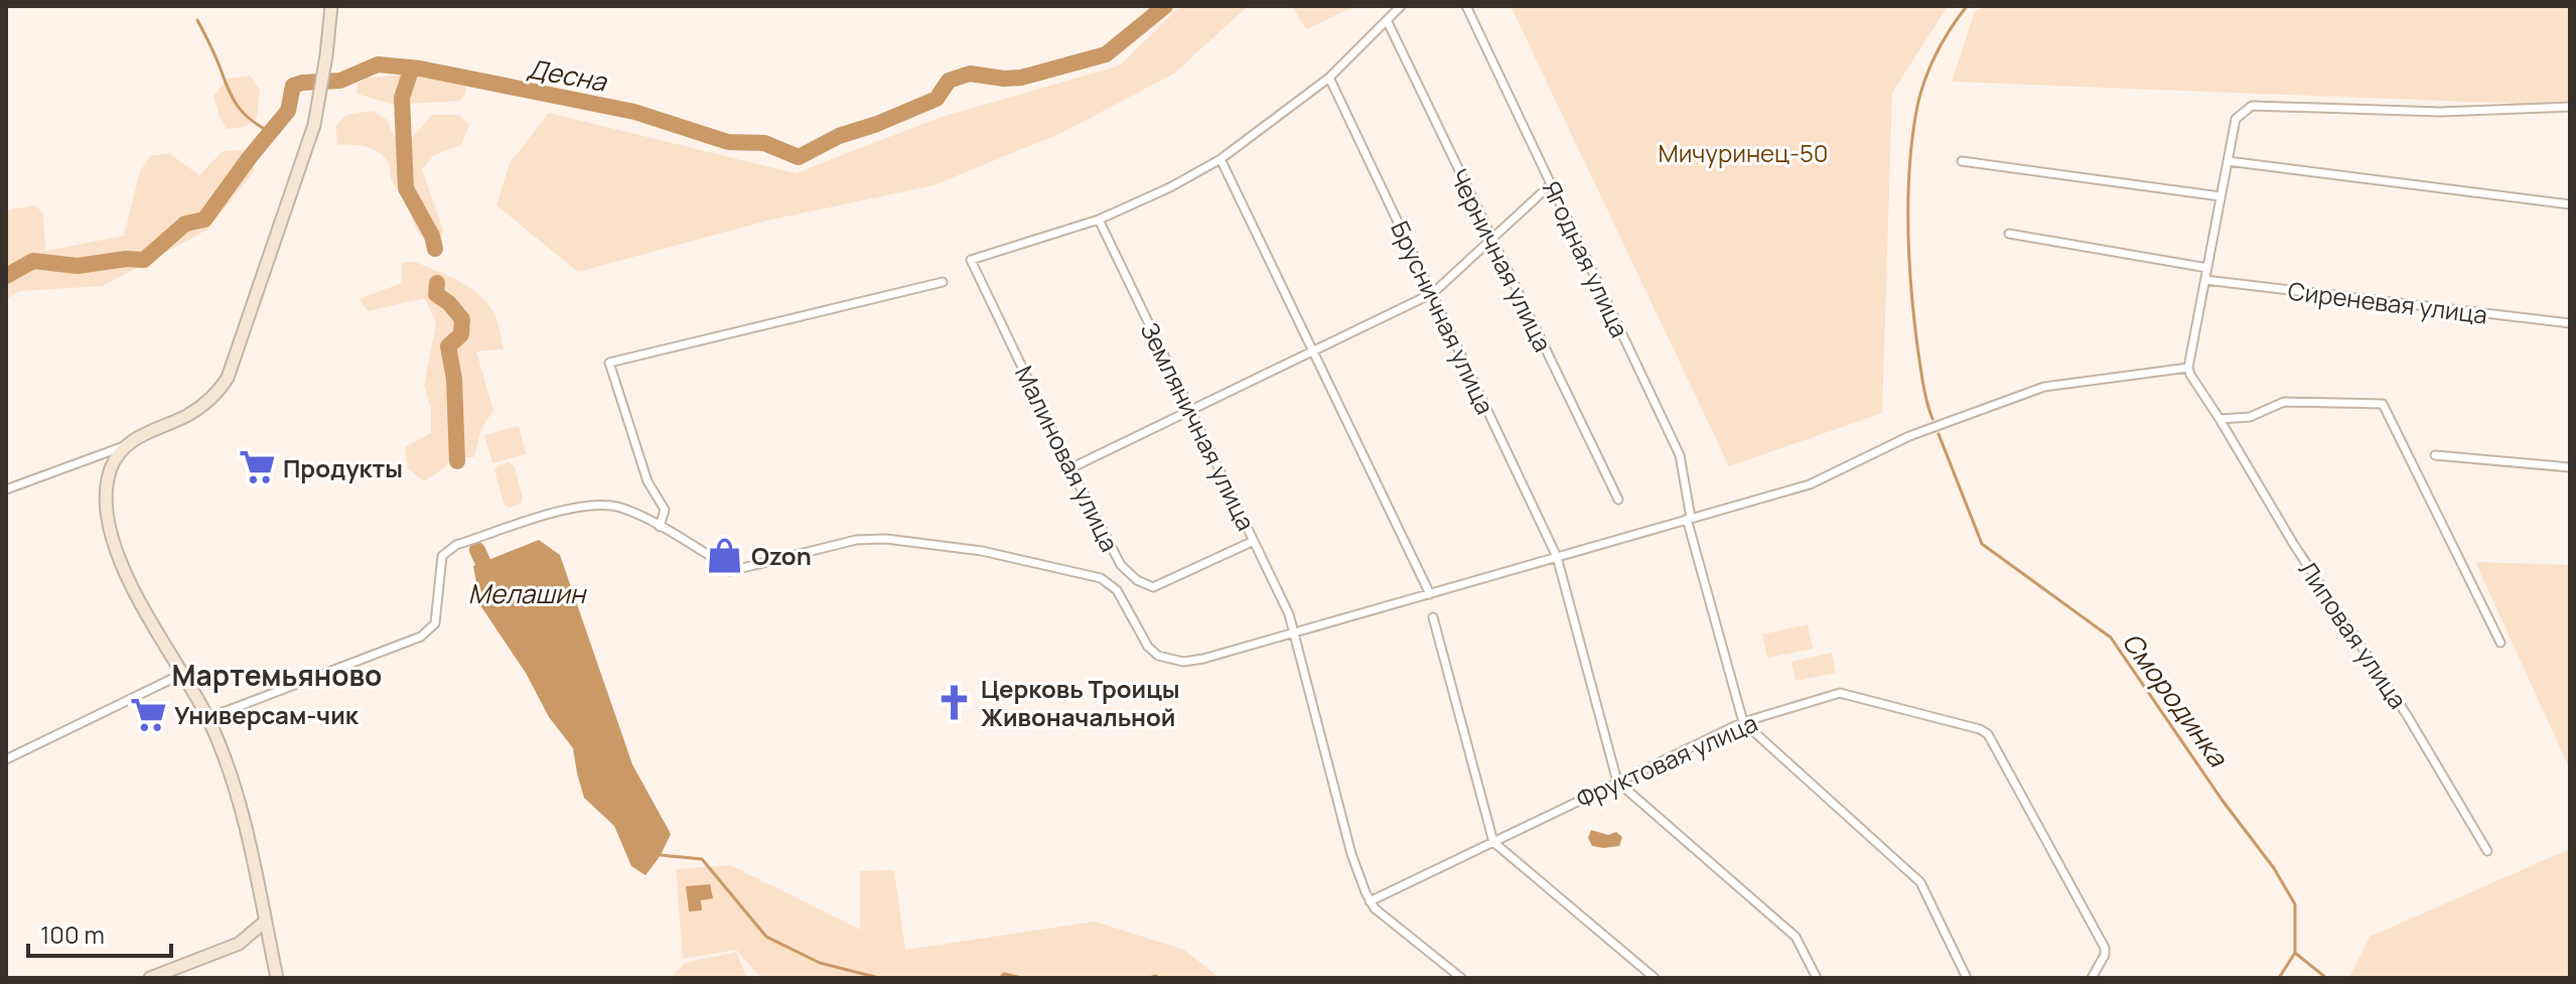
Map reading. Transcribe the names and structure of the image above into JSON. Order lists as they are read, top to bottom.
{
  "streets": {
    "street": [
      "Ягодная улица",
      "Черничная улица",
      "Сиреневая улица",
      "Брусничная улица",
      "Земляничная улица",
      "Малиновая улица",
      "Липовая улица",
      "Фруктовая улица"
    ]
  },
  "crossings": [
    ["Ягодная улица", "Фруктовая улица"],
    ["Брусничная улица", "Фруктовая улица"],
    ["Земляничная улица", "Малиновая улица"]
  ],
  "districts": ["Мартемьяново"],
  "water": ["Десна", "Мелашин", "Смородинка"],
  "parks": ["Мичуринец-50"],
  "places": {
    "supermarket": ["Продукты", "Универсам-чик"],
    "shop": ["Ozon"],
    "church": ["Церковь Троицы Живоначальной"]
  },
  "scale_bar": "100 m"
}
